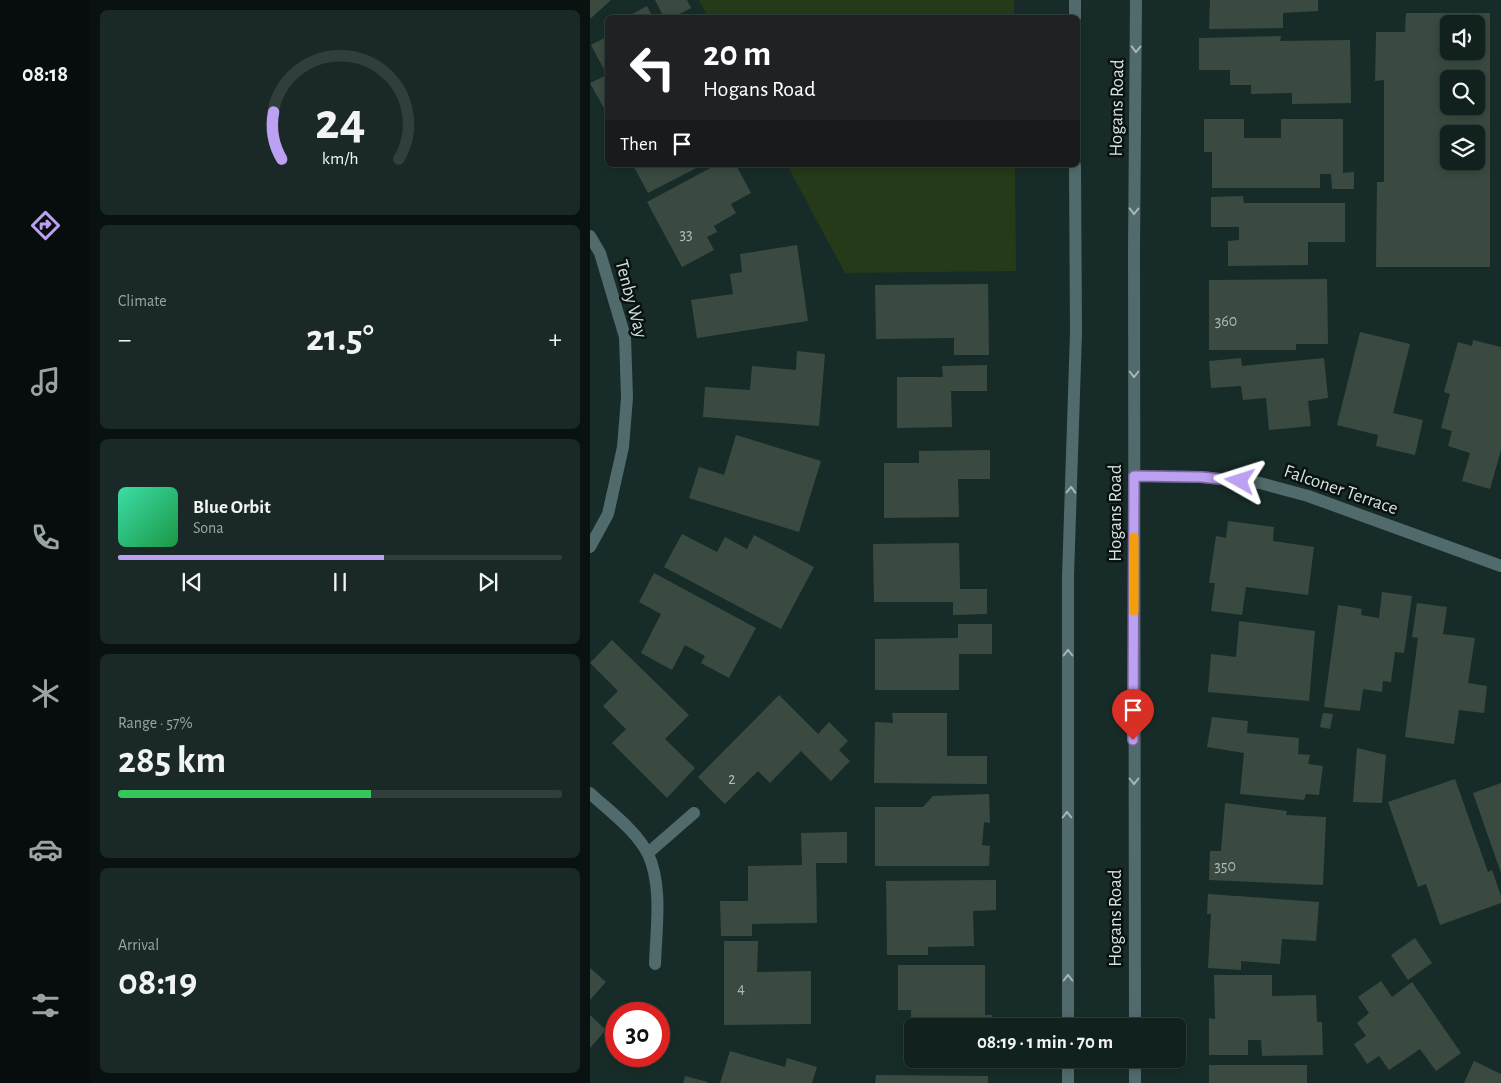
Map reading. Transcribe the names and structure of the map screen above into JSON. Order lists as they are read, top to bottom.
{
  "streets": {
    "street": ["Hogans Road", "Tenby Way", "Falconer Terrace"]
  },
  "crossings": [
    ["Hogans Road", "Falconer Terrace"]
  ],
  "house_numbers": [
    "33",
    "360",
    "2",
    "350",
    "4"
  ],
  "page": {
    "tabs": "08:18",
    "turn": ["20 m", "Hogans Road"],
    "then": "Then",
    "tile": [
      "Climate",
      ["Range · 57%", "285 km"],
      ["Arrival", "08:19"]
    ],
    "heat": ["−", "21.5°", "+"],
    "song": ["Blue Orbit", "Sona"],
    "limit": "30",
    "trip": "08:19 · 1 min · 70 m",
    "gauge": ["24", "km/h"]
  }
}
